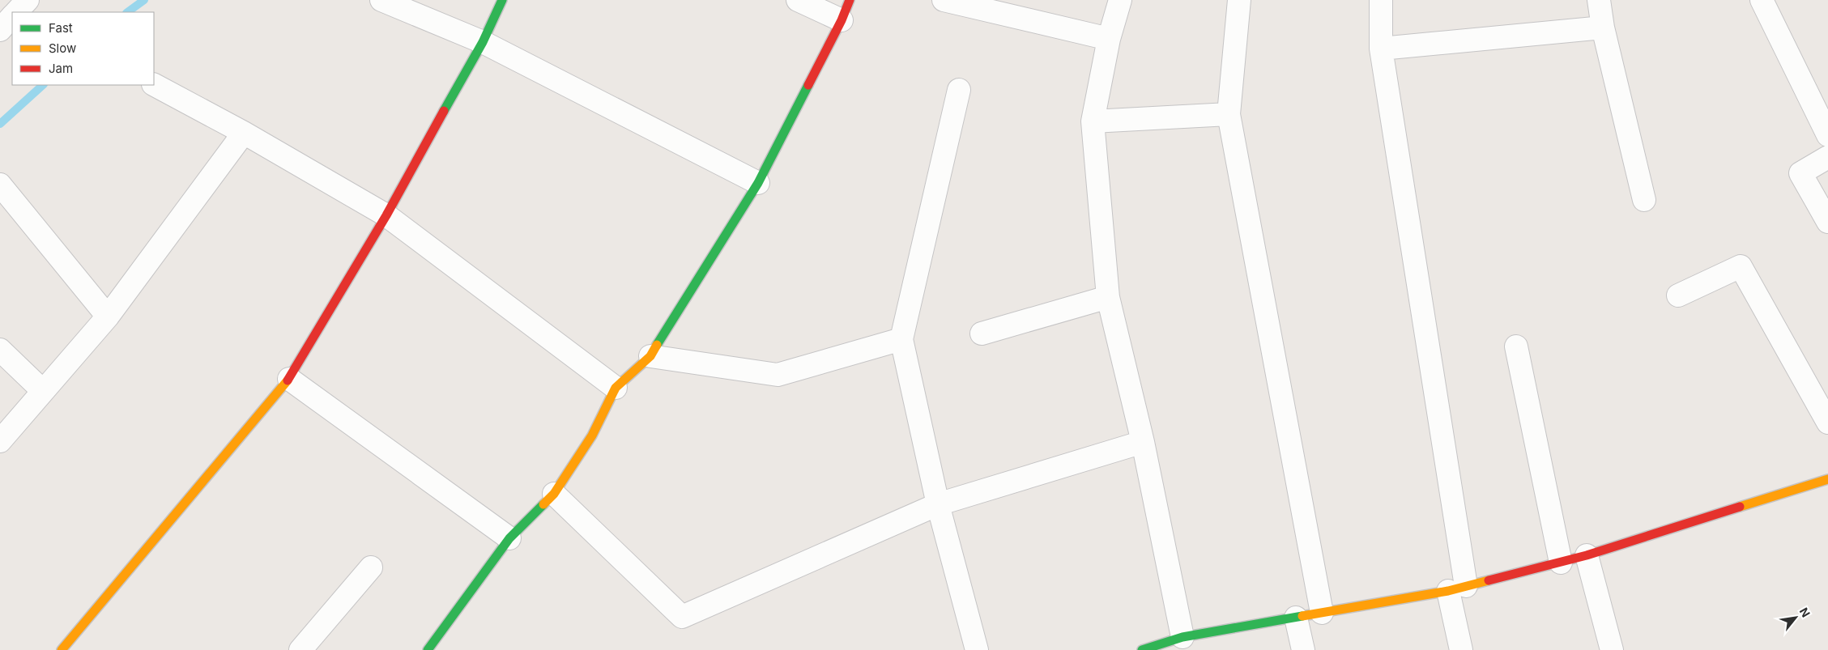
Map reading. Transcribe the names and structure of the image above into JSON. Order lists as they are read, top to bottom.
{
  "legend": ["Fast", "Slow", "Jam"],
  "north": "top right"
}
